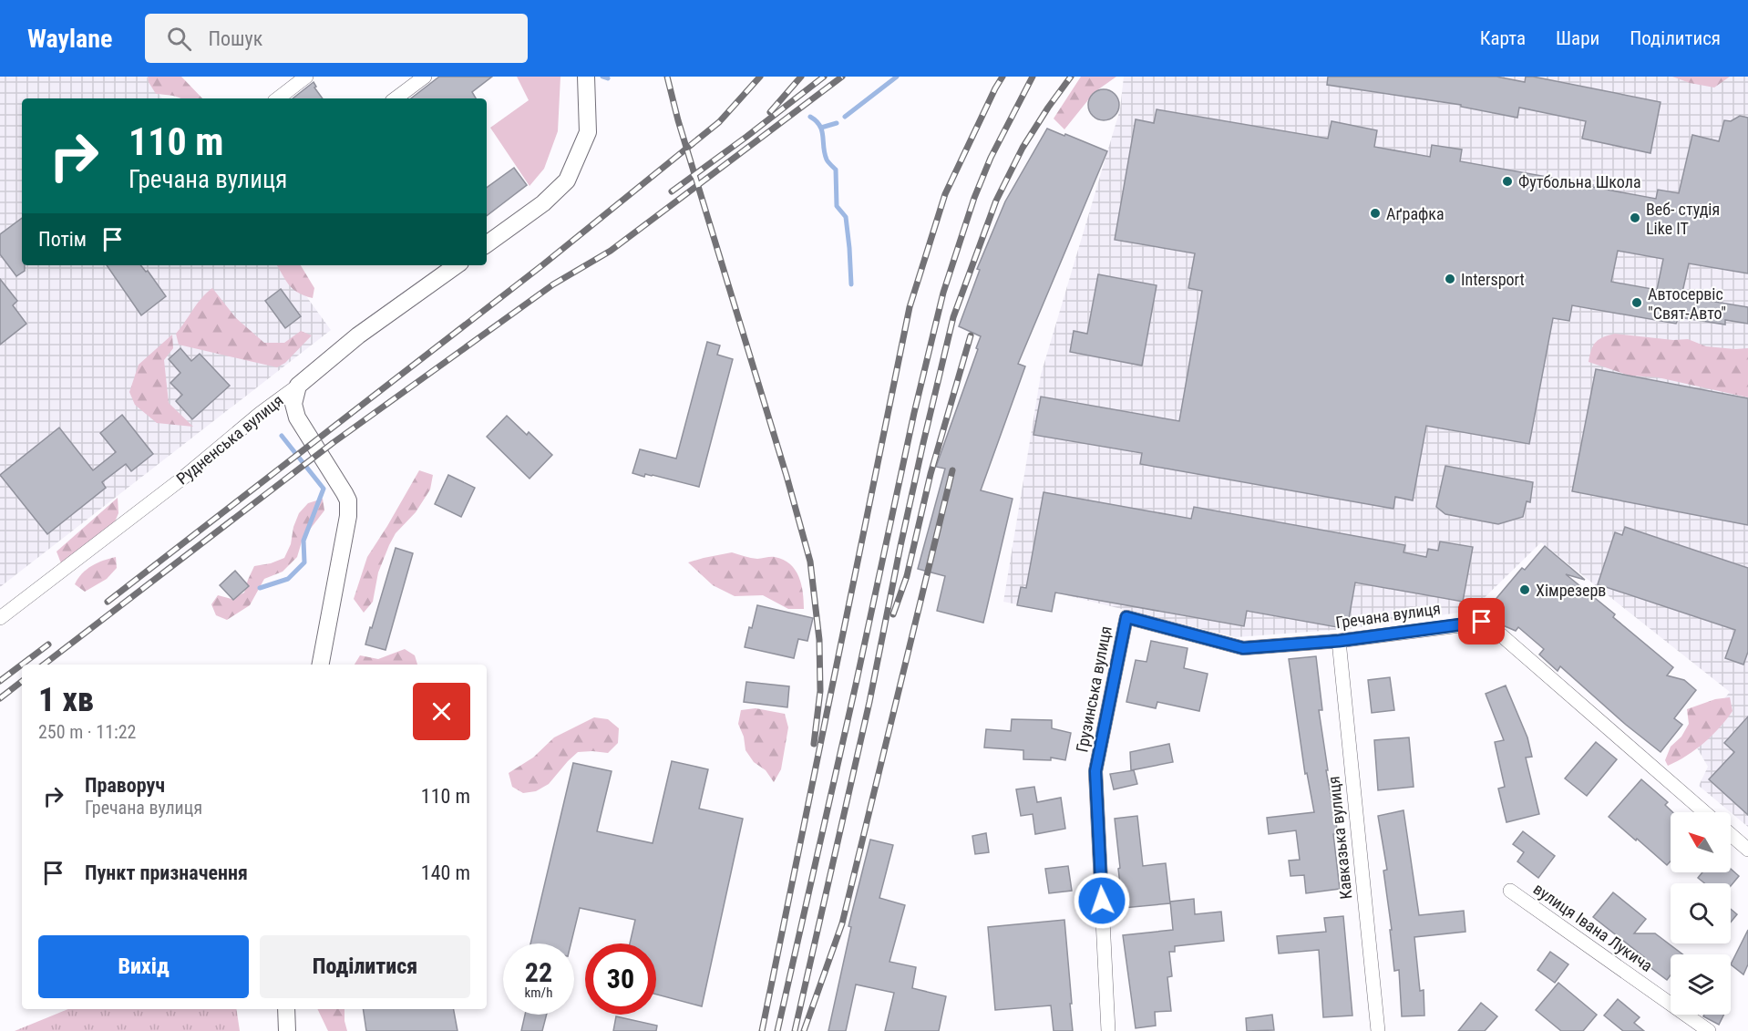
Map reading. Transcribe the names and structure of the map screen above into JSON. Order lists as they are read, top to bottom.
{
  "streets": {
    "street": [
      "Рудненська вулиця",
      "Гречана вулиця",
      "Грузинська вулиця",
      "Кавказька вулиця",
      "вулиця Івана Лукича"
    ]
  },
  "crossings": [
    ["Гречана вулиця", "Грузинська вулиця"],
    ["Гречана вулиця", "Кавказька вулиця"]
  ],
  "places": [
    "Футбольна Школа",
    "Аґрафка",
    "Веб- студія Like IT",
    "Intersport",
    "Автосервіс \"Свят-Авто\"",
    "Хімрезерв"
  ],
  "north": "top left",
  "page": {
    "header": "Waylane",
    "search": "Пошук",
    "nav": ["Карта", "Шари", "Поділитися"],
    "turn": ["110 m", "Гречана вулиця"],
    "then": "Потім",
    "heading": ["1 хв", "250 m · 11:22"],
    "list": [
      {
        "name": "Праворуч",
        "note": "Гречана вулиця",
        "value": "110 m"
      },
      {
        "name": "Пункт призначення",
        "value": "140 m"
      }
    ],
    "buttons": ["Вихід", "Поділитися"],
    "speed": "22 km/h",
    "limit": "30"
  }
}
